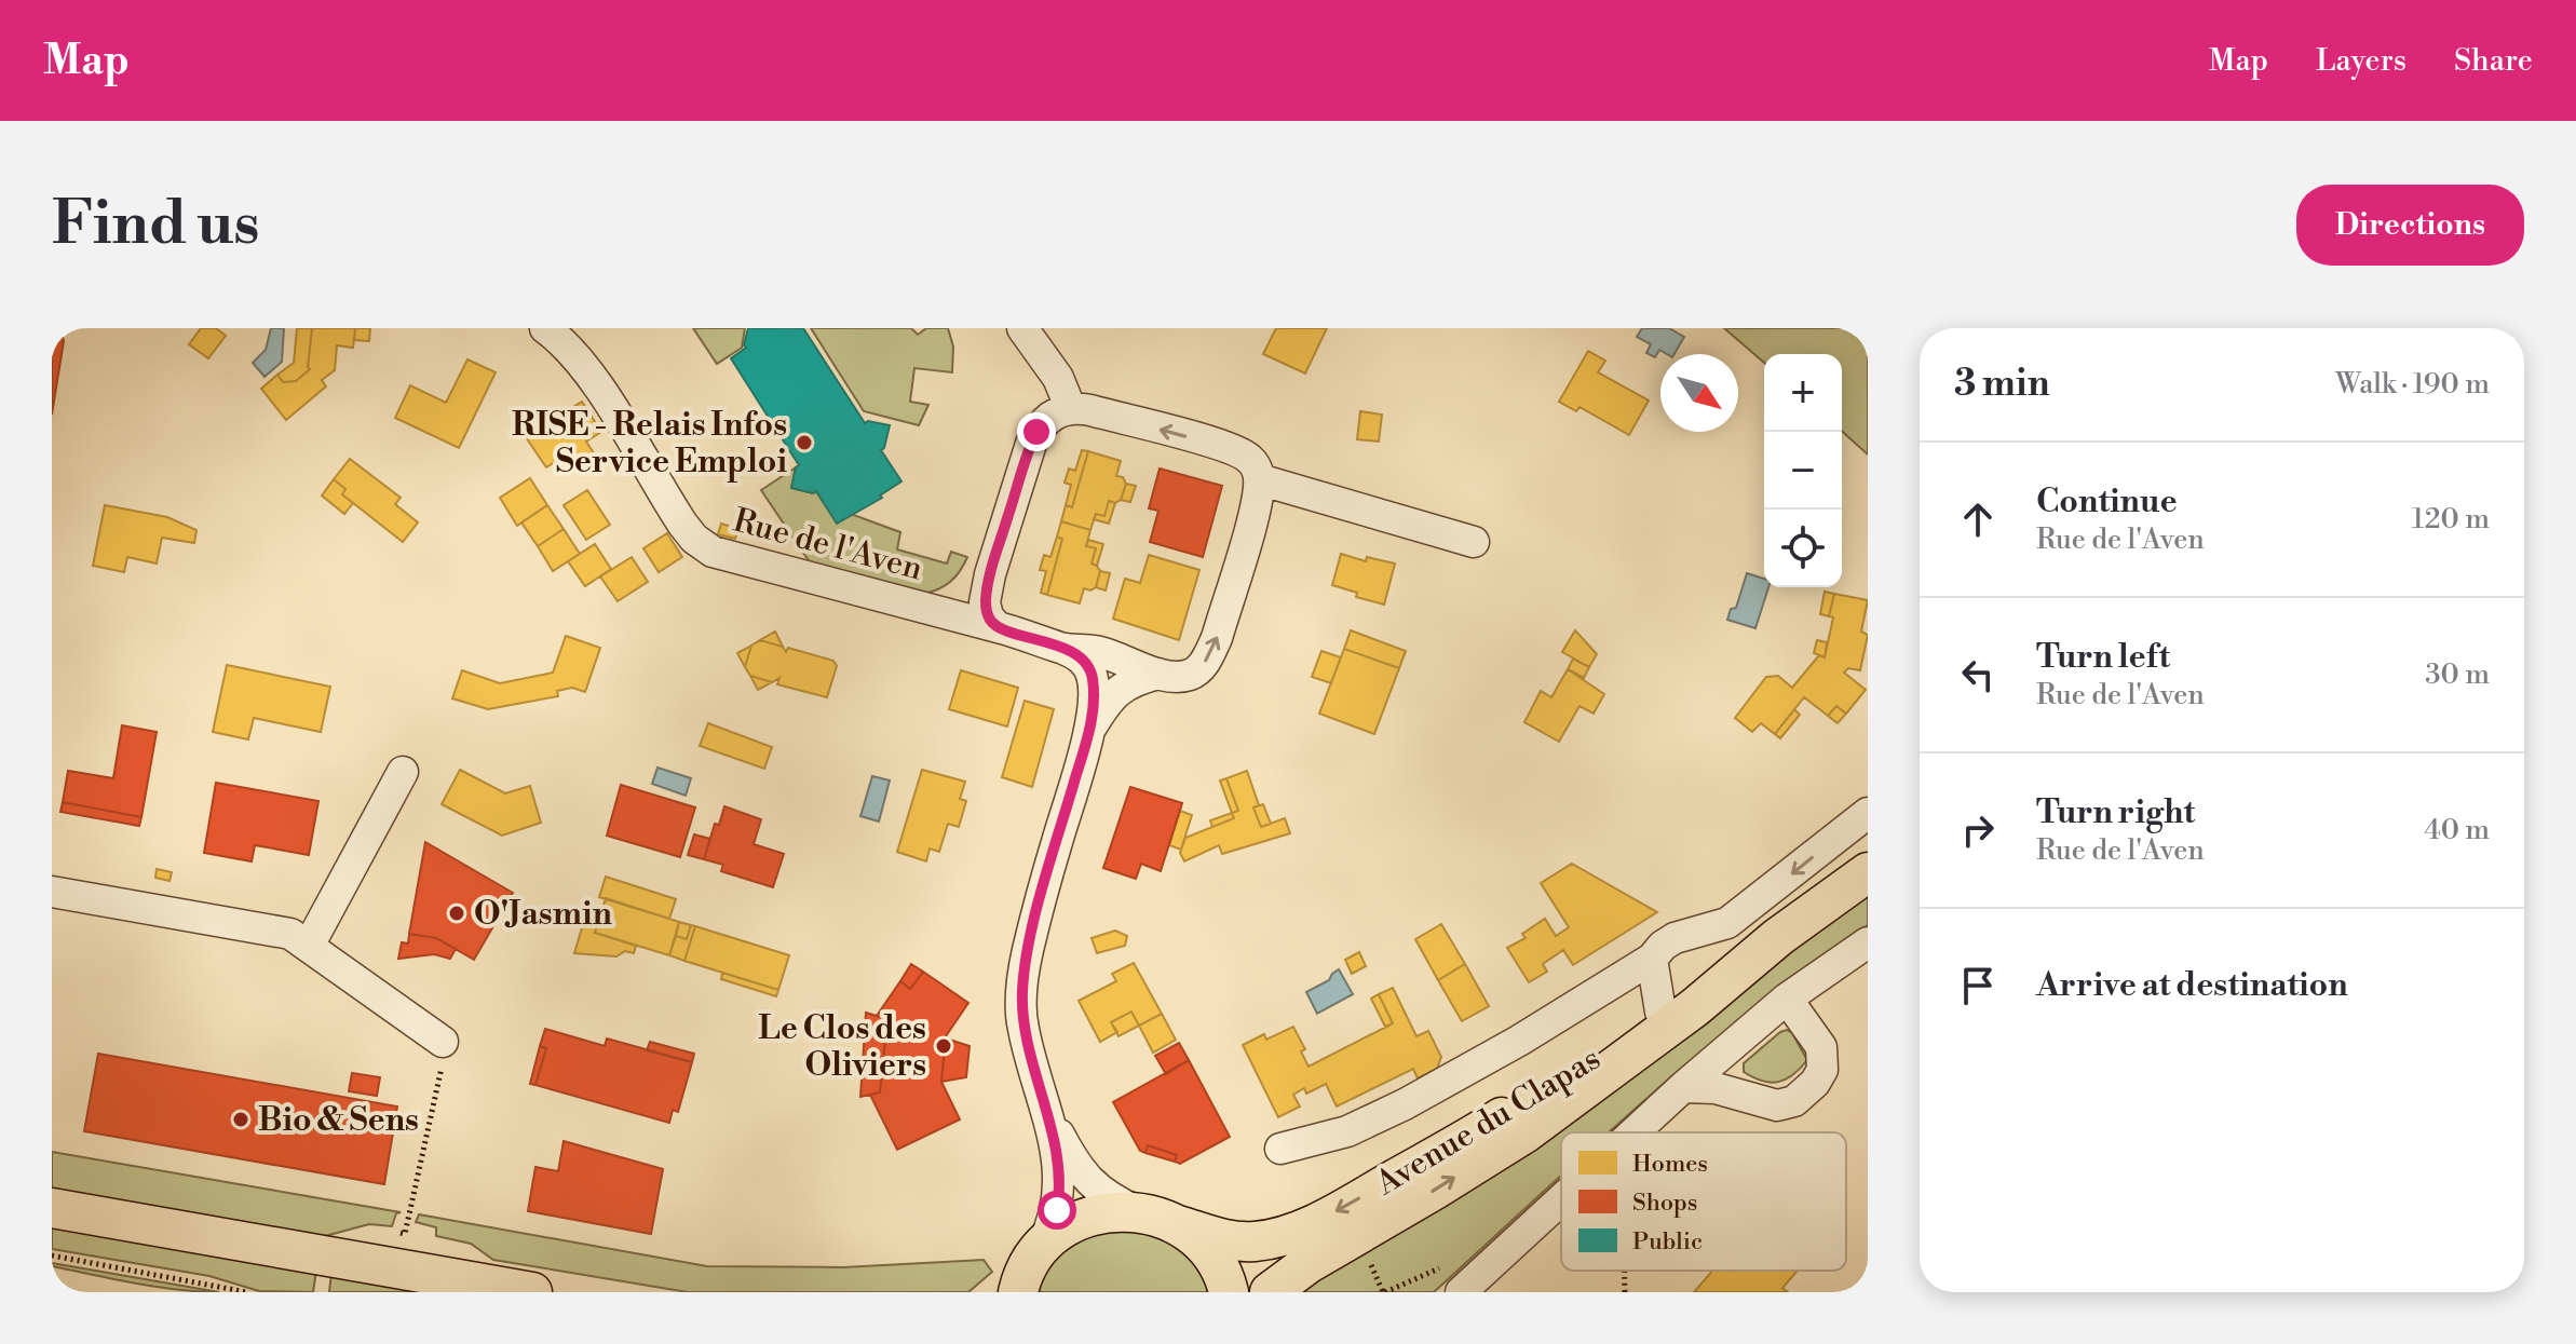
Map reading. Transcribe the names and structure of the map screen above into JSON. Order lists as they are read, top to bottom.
{
  "streets": {
    "main road": ["Avenue du Clapas"],
    "street": ["Rue de l'Aven"]
  },
  "crossings": [
    ["Rue de l'Aven", "Avenue du Clapas"]
  ],
  "places": [
    "RISE - Relais Infos Service Emploi",
    "O'Jasmin",
    "Le Clos des Oliviers",
    "Bio & Sens"
  ],
  "legend": ["Homes", "Shops", "Public"],
  "north": "bottom right",
  "page": {
    "header": "Map",
    "nav": ["Map", "Layers", "Share"],
    "buttons": "Directions",
    "title": "Find us",
    "heading": ["3 min", "Walk · 190 m"],
    "map_buttons": ["+", "−"],
    "list": [
      ["Continue", "Rue de l'Aven", "120 m"],
      ["Turn left", "Rue de l'Aven", "30 m"],
      ["Turn right", "Rue de l'Aven", "40 m"],
      "Arrive at destination"
    ]
  }
}
